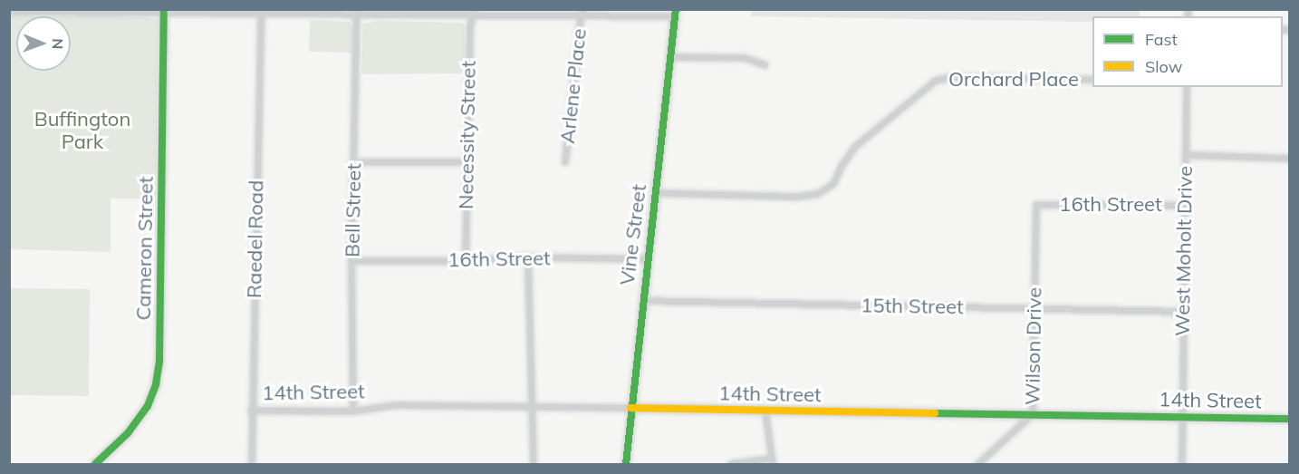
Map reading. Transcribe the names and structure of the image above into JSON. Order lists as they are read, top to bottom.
{
  "streets": {
    "street": [
      "Orchard Place",
      "Arlene Place",
      "Necessity Street",
      "16th Street",
      "Bell Street",
      "Vine Street",
      "Raedel Road",
      "Cameron Street",
      "West Moholt Drive",
      "15th Street",
      "Wilson Drive",
      "14th Street"
    ]
  },
  "crossings": [
    ["Orchard Place", "Vine Street"],
    ["Necessity Street", "16th Street"],
    ["16th Street", "Bell Street"],
    ["16th Street", "Vine Street"],
    ["16th Street", "West Moholt Drive"],
    ["16th Street", "Wilson Drive"],
    ["Bell Street", "14th Street"],
    ["Vine Street", "15th Street"],
    ["Vine Street", "14th Street"],
    ["Raedel Road", "14th Street"],
    ["West Moholt Drive", "15th Street"],
    ["West Moholt Drive", "14th Street"],
    ["15th Street", "Wilson Drive"],
    ["Wilson Drive", "14th Street"]
  ],
  "parks": ["Buffington Park"],
  "legend": ["Fast", "Slow"],
  "north": "right"
}
